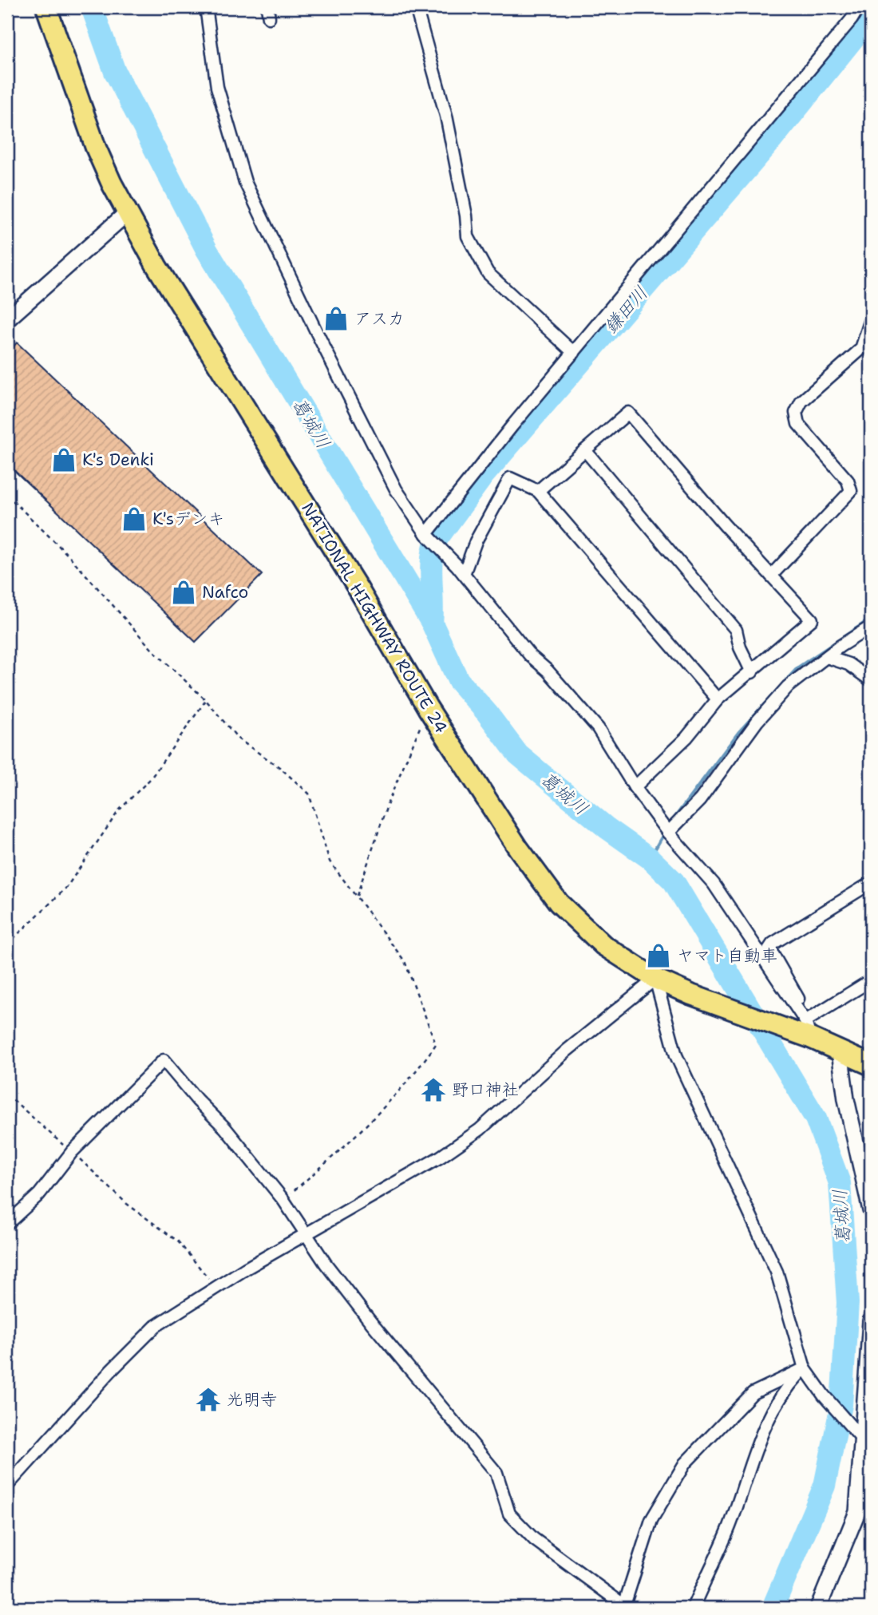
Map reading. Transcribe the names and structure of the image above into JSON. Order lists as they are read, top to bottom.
{
  "streets": {
    "highway": ["NATIONAL HIGHWAY ROUTE 24"]
  },
  "water": ["鎌田川", "葛城川"],
  "places": {
    "shop": [
      "アスカ",
      "K's Denki",
      "K'sデンキ",
      "Nafco",
      "ヤマト自動車"
    ],
    "temple": ["野口神社", "光明寺"]
  }
}
